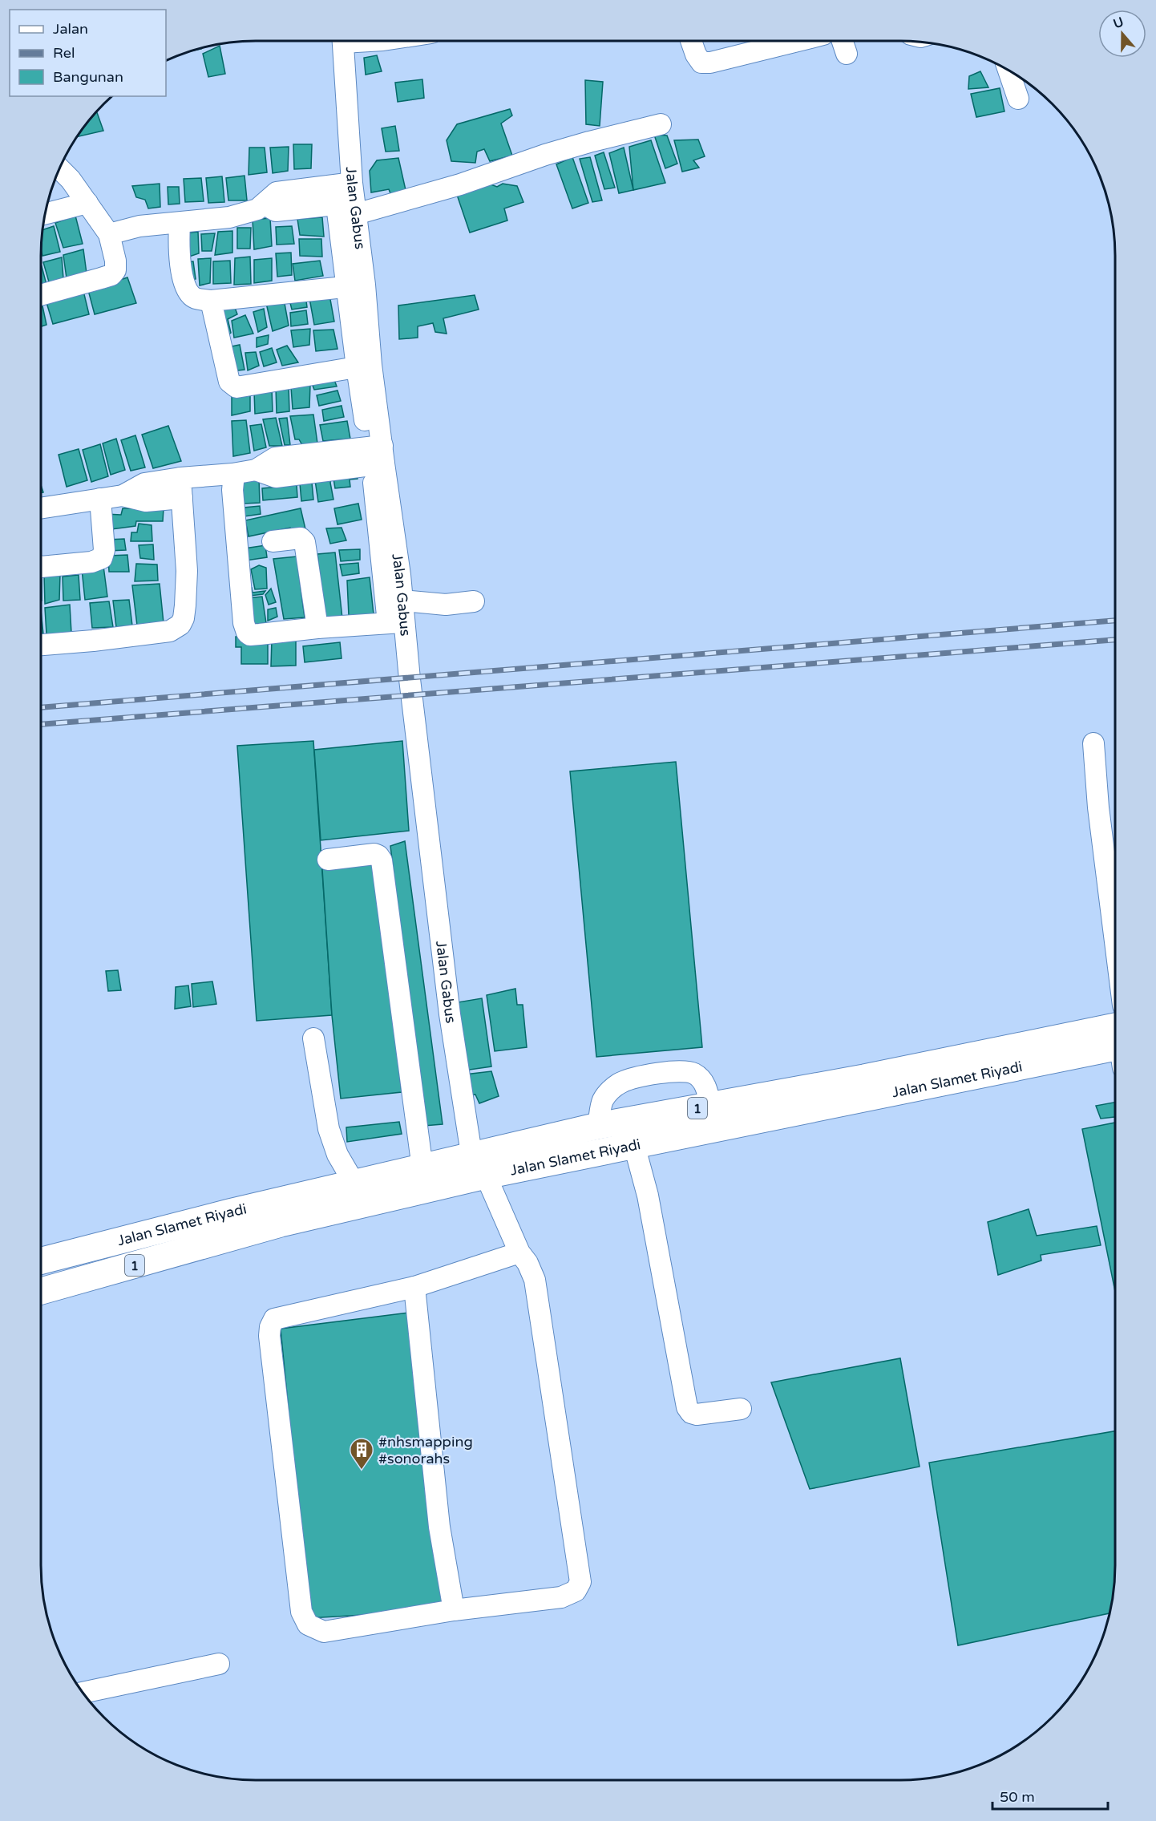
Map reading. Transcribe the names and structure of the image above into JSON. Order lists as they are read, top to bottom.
{
  "streets": {
    "highway": ["Jalan Slamet Riyadi", "1"],
    "street": ["Jalan Gabus"]
  },
  "crossings": [
    ["Jalan Gabus", "Jalan Slamet Riyadi"]
  ],
  "places": {
    "building": ["#nhsmapping #sonorahs"]
  },
  "legend": ["Jalan", "Rel", "Bangunan"],
  "scale_bar": "50 m",
  "north": "top"
}
